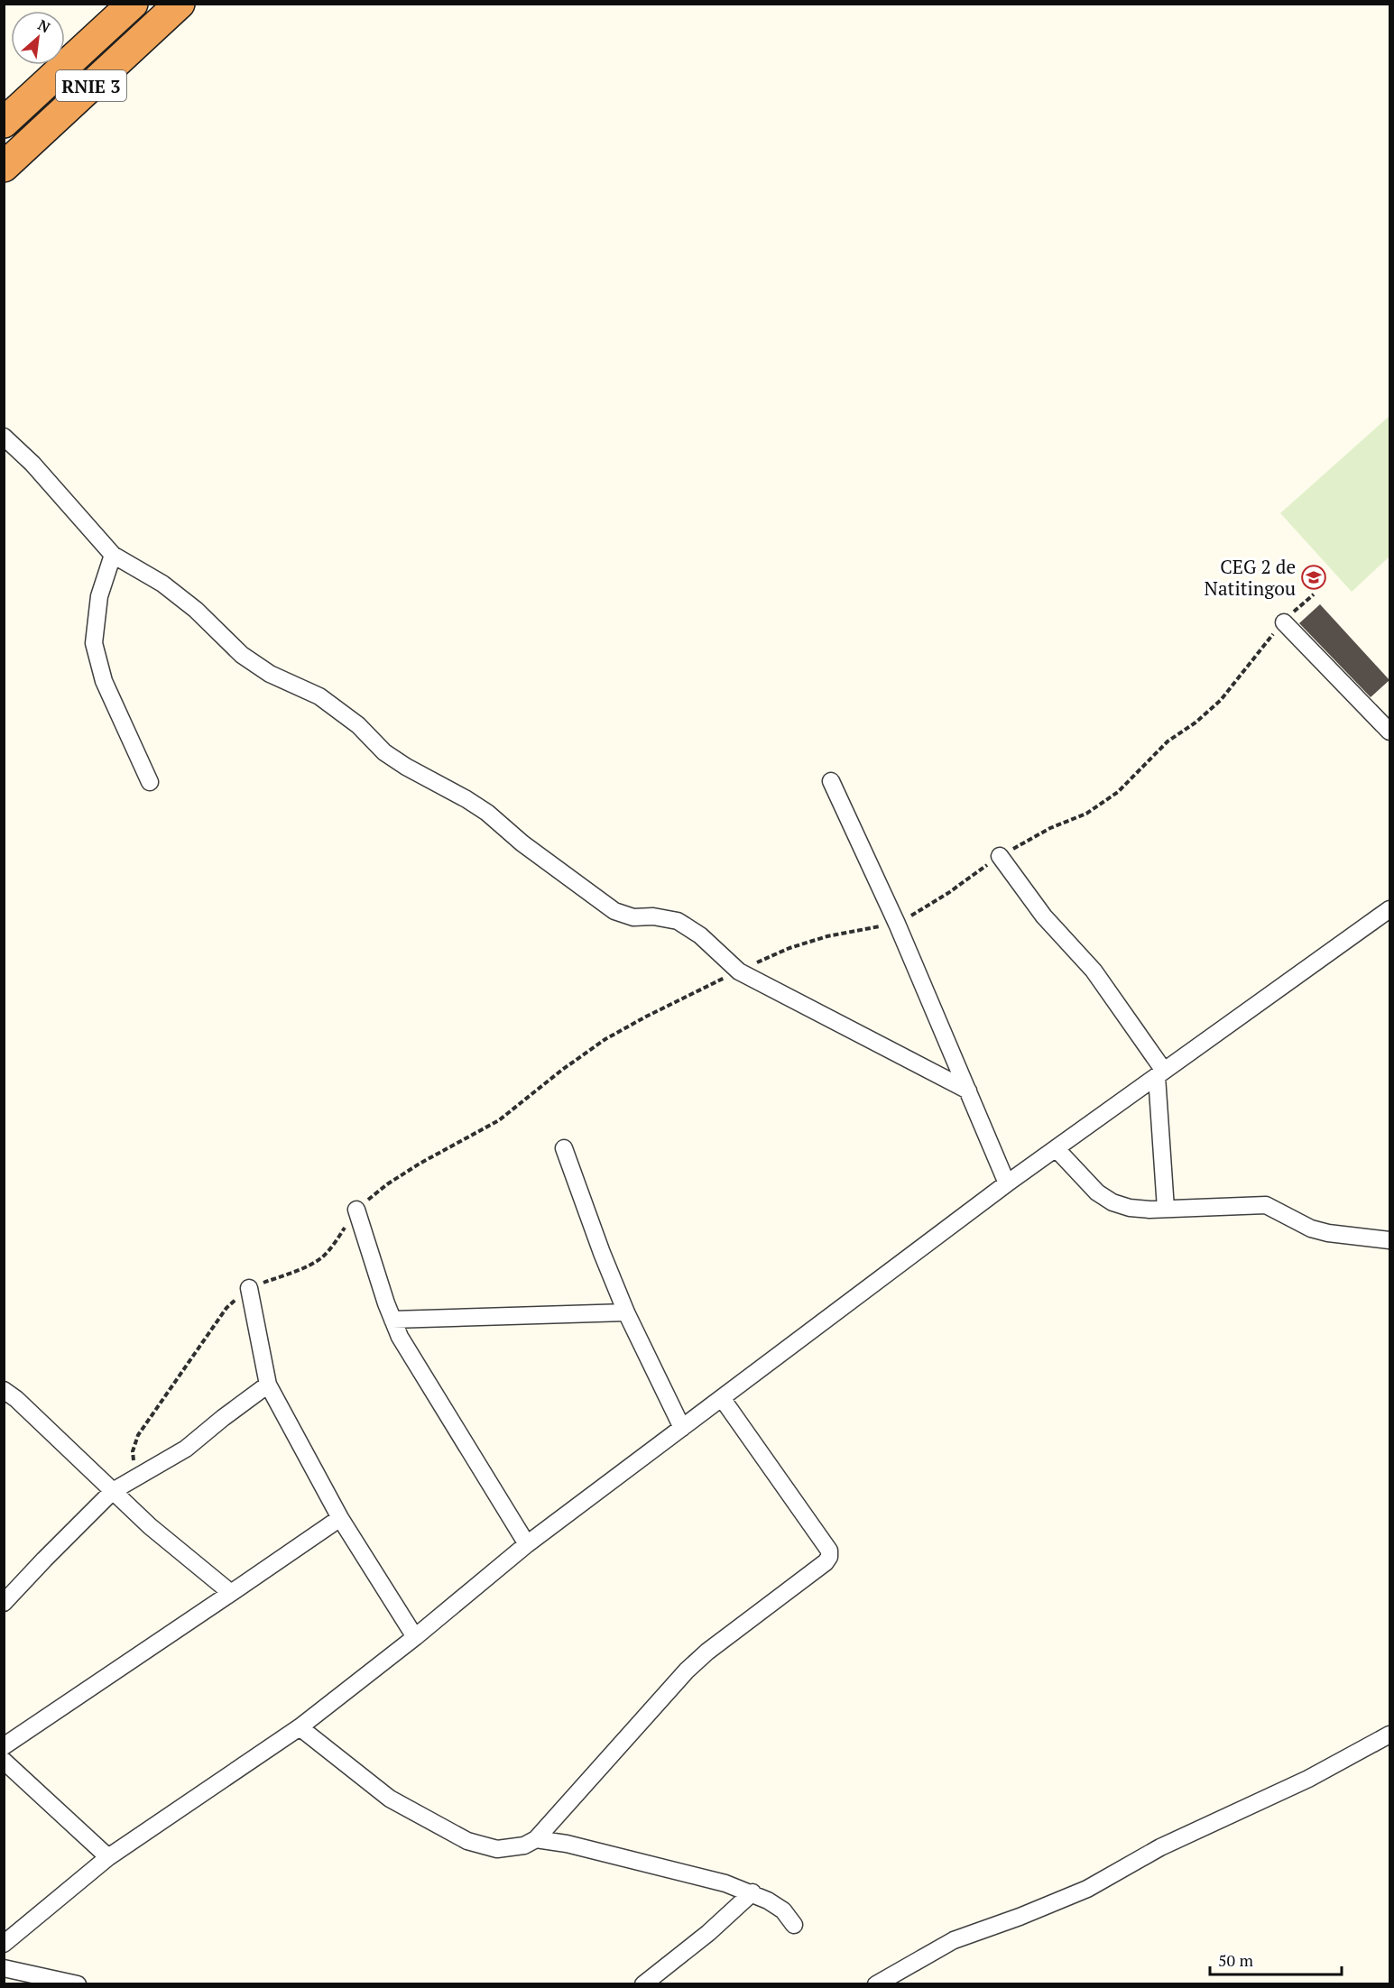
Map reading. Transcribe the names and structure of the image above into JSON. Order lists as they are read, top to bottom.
{
  "streets": {
    "highway": ["RNIE 3"]
  },
  "places": {
    "school or university": ["CEG 2 de Natitingou"]
  },
  "scale_bar": "50 m",
  "north": "top right"
}
